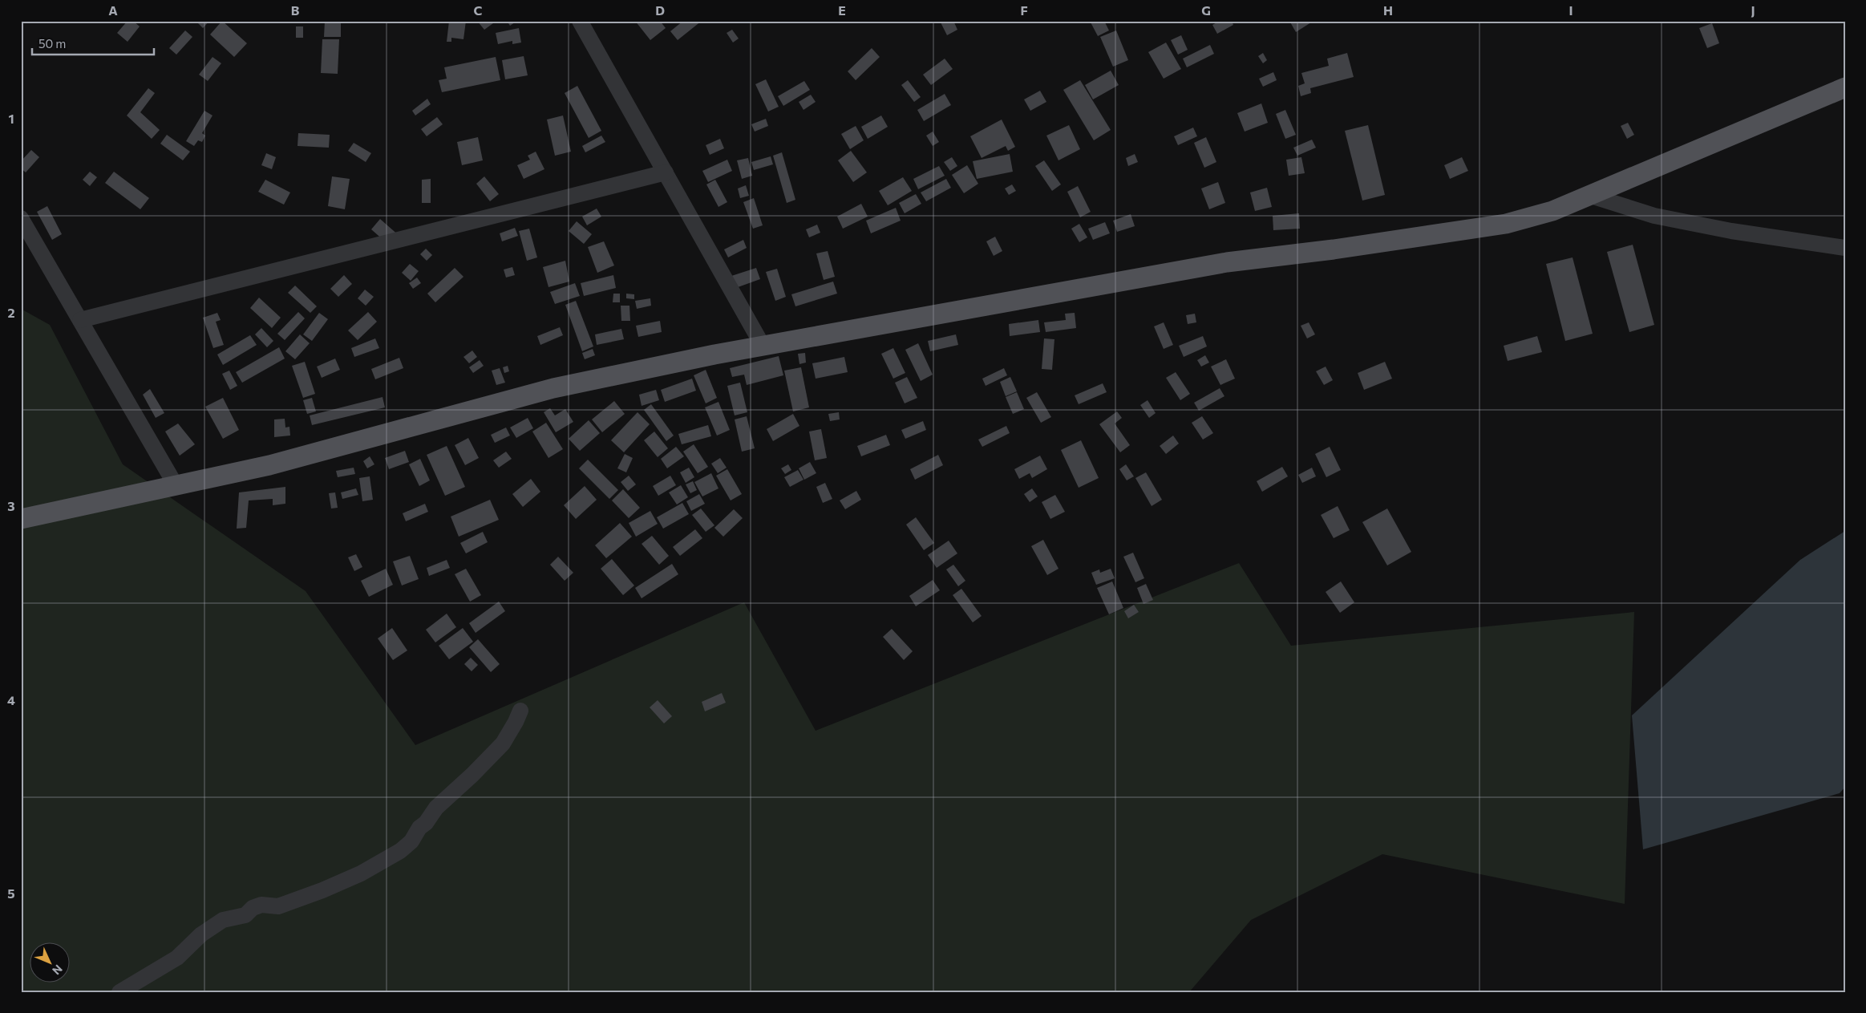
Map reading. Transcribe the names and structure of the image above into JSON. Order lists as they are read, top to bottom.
{
  "scale_bar": "50 m",
  "north": "bottom right",
  "grid": {
    "columns": [
      "A",
      "B",
      "C",
      "D",
      "E",
      "F",
      "G",
      "H",
      "I",
      "J"
    ],
    "rows": [
      "1",
      "2",
      "3",
      "4",
      "5"
    ]
  }
}
